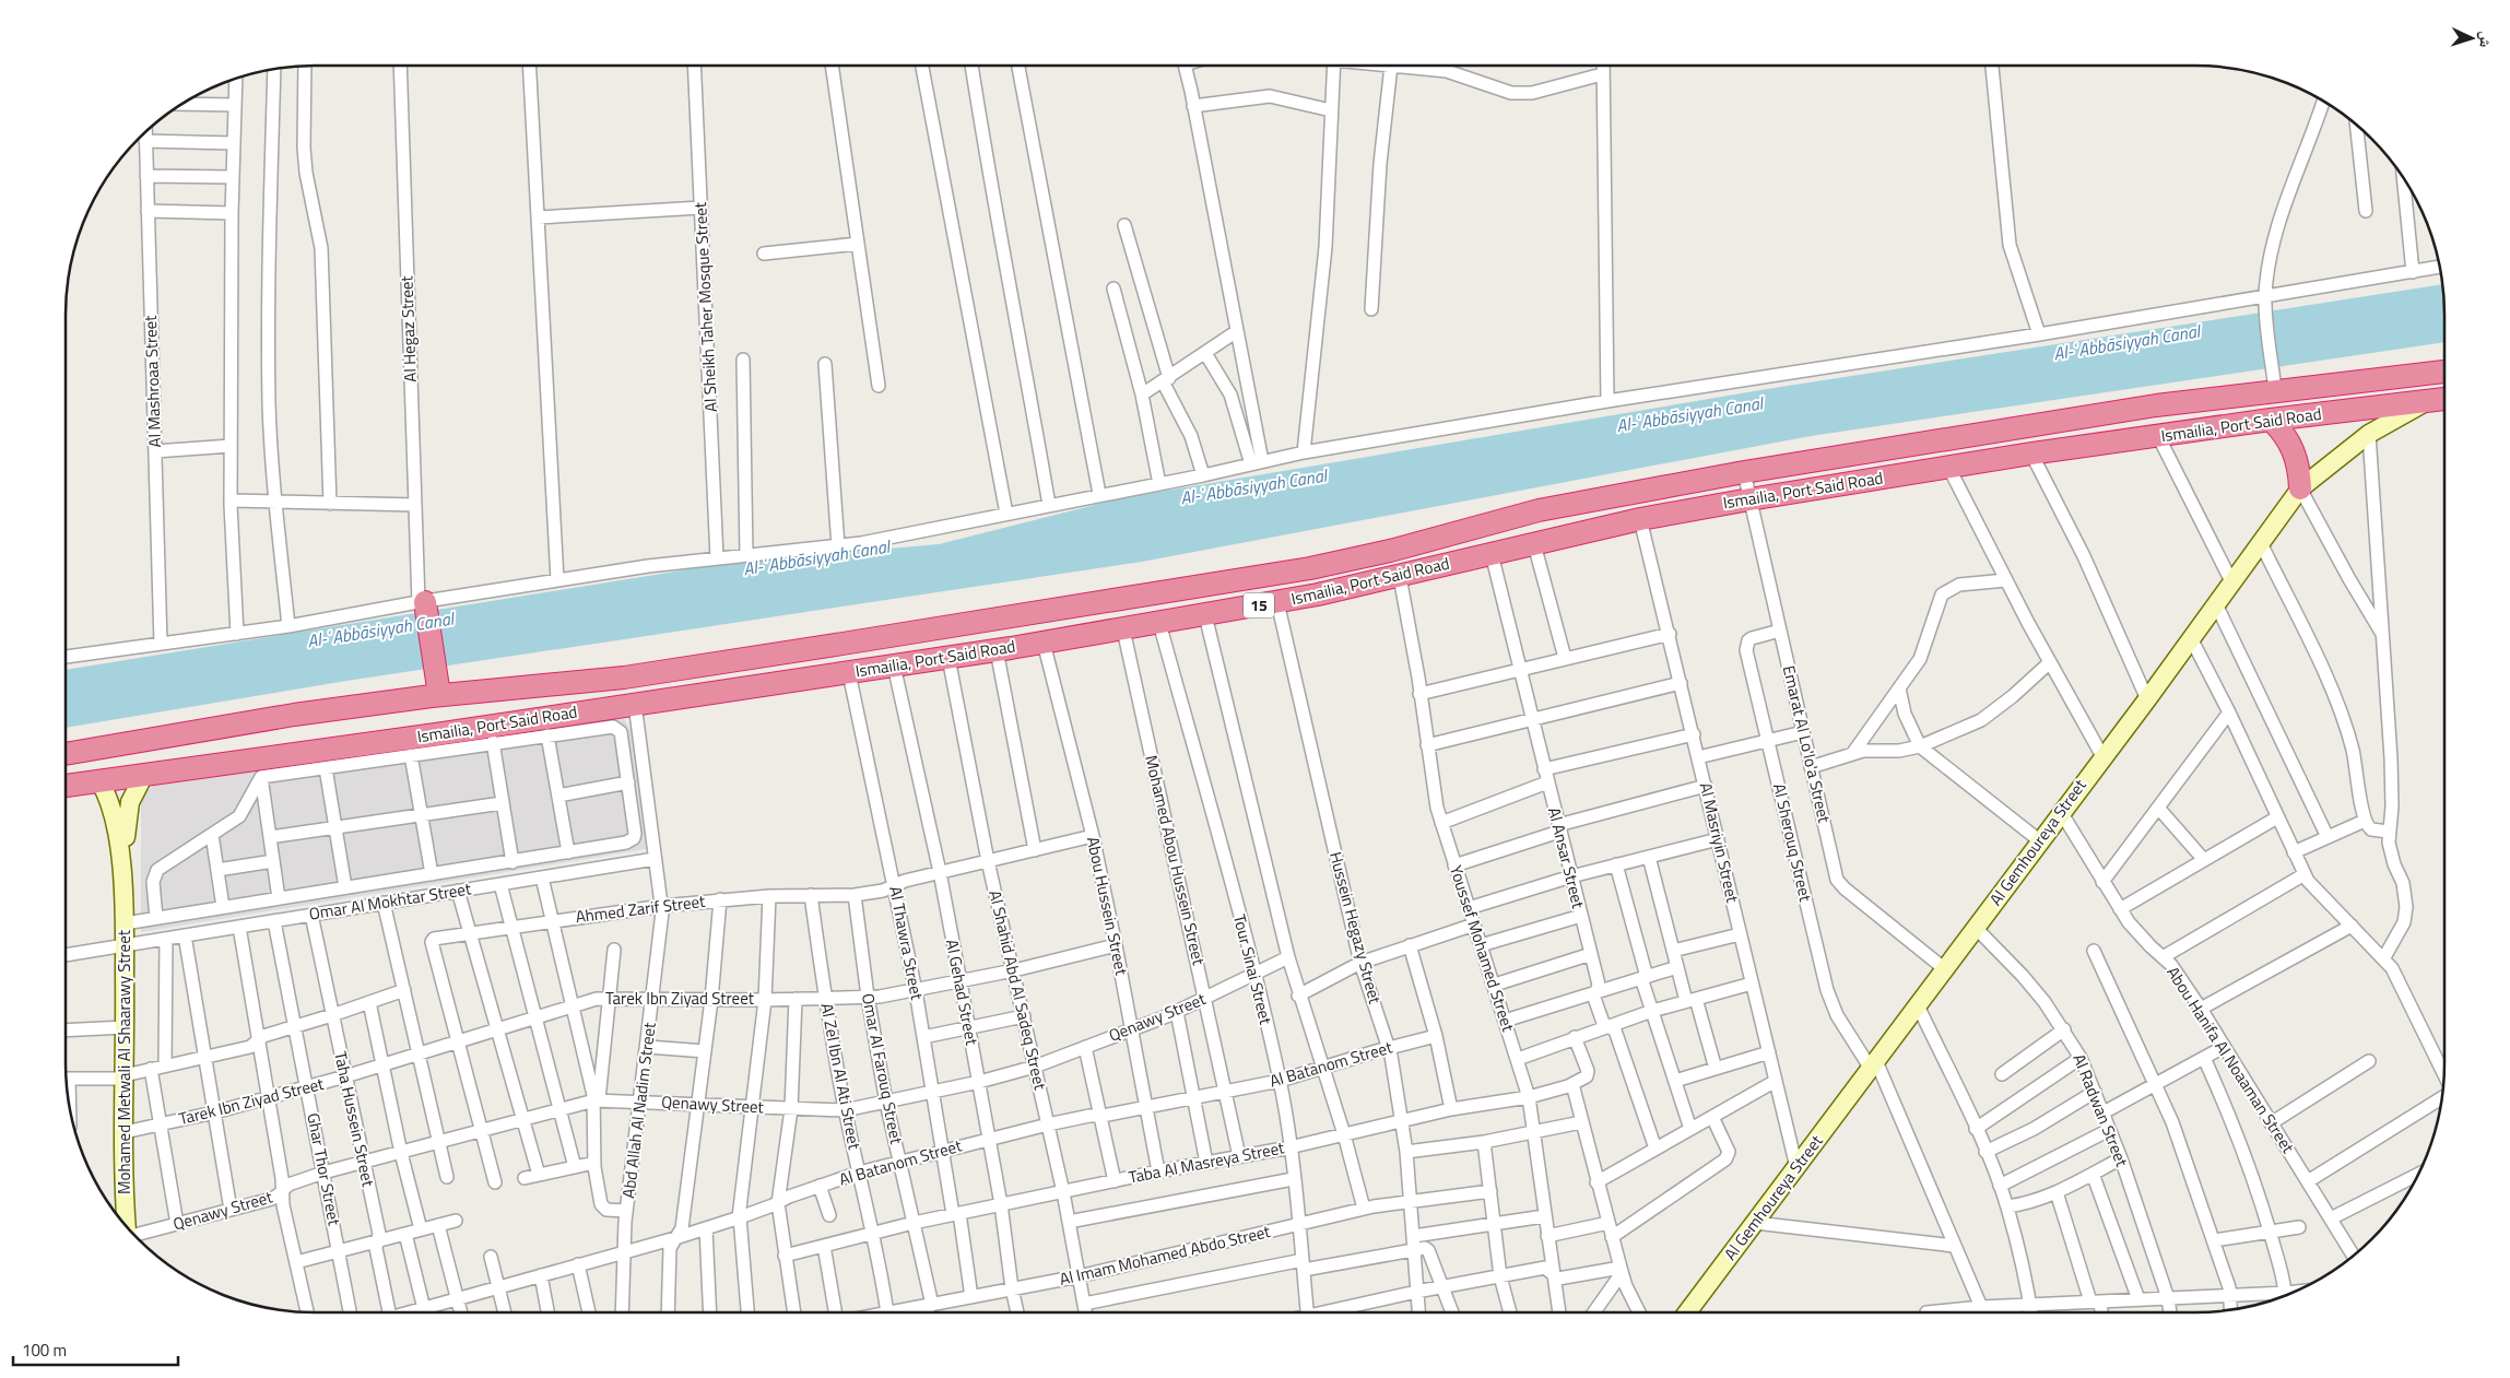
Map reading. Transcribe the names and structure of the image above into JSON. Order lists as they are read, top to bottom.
{
  "streets": {
    "highway": ["Ismailia, Port Said Road", "15"],
    "main road": ["Al Gemhoureya Street", "Mohamed Metwali Al Shaarawy Street"],
    "street": [
      "Al Sheikh Taher Mosque Street",
      "Al Hegaz Street",
      "Al Mashroaa Street",
      "Emarat Al Lo'lo'a Street",
      "Al Masriyin Street",
      "Al Sherouq Street",
      "Al Ansar Street",
      "Mohamed Abou Hussein Street",
      "Omar Al Mokhtar Street",
      "Abou Hussein Street",
      "Ahmed Zarif Street",
      "Hussein Hegazy Street",
      "Al Thawra Street",
      "Youssef Mohamed Street",
      "Tour Sinai Street",
      "Al Shahid Abd Al Sadeq Street",
      "Al Gehad Street",
      "Tarek Ibn Ziyad Street",
      "Qenawy Street",
      "Abou Hanifa Al Noaaman Street",
      "Al Batanom Street",
      "Omar Al Farouq Street",
      "Al Zel Ibn Al Ati Street",
      "Abd Allah Al Nadim Street",
      "Al Radwan Street",
      "Taha Hussein Street",
      "Taba Al Masreya Street",
      "Ghar Thor Street",
      "Al Imam Mohamed Abdo Street"
    ]
  },
  "crossings": [
    ["Ismailia, Port Said Road", "Emarat Al Lo'lo'a Street"],
    ["Ismailia, Port Said Road", "Al Masriyin Street"],
    ["Ismailia, Port Said Road", "Al Gemhoureya Street"],
    ["Ismailia, Port Said Road", "Al Ansar Street"],
    ["Ismailia, Port Said Road", "Mohamed Abou Hussein Street"],
    ["Ismailia, Port Said Road", "Abou Hussein Street"],
    ["Ismailia, Port Said Road", "Hussein Hegazy Street"],
    ["Ismailia, Port Said Road", "Al Thawra Street"],
    ["Ismailia, Port Said Road", "Youssef Mohamed Street"],
    ["Ismailia, Port Said Road", "Tour Sinai Street"],
    ["Ismailia, Port Said Road", "Al Shahid Abd Al Sadeq Street"],
    ["Ismailia, Port Said Road", "Al Gehad Street"],
    ["Ismailia, Port Said Road", "Mohamed Metwali Al Shaarawy Street"],
    ["Ismailia, Port Said Road", "Abd Allah Al Nadim Street"],
    ["Emarat Al Lo'lo'a Street", "Al Sherouq Street"],
    ["Emarat Al Lo'lo'a Street", "Al Gemhoureya Street"],
    ["Al Masriyin Street", "Al Gemhoureya Street"],
    ["Al Sherouq Street", "Al Gemhoureya Street"],
    ["Al Gemhoureya Street", "Abou Hanifa Al Noaaman Street"],
    ["Al Gemhoureya Street", "Al Radwan Street"],
    ["Mohamed Abou Hussein Street", "Qenawy Street"],
    ["Mohamed Abou Hussein Street", "Al Batanom Street"],
    ["Mohamed Abou Hussein Street", "Taba Al Masreya Street"],
    ["Omar Al Mokhtar Street", "Mohamed Metwali Al Shaarawy Street"],
    ["Omar Al Mokhtar Street", "Abd Allah Al Nadim Street"],
    ["Omar Al Mokhtar Street", "Taha Hussein Street"],
    ["Omar Al Mokhtar Street", "Ghar Thor Street"],
    ["Abou Hussein Street", "Ahmed Zarif Street"],
    ["Abou Hussein Street", "Tarek Ibn Ziyad Street"],
    ["Abou Hussein Street", "Qenawy Street"],
    ["Abou Hussein Street", "Al Batanom Street"],
    ["Abou Hussein Street", "Taba Al Masreya Street"],
    ["Ahmed Zarif Street", "Al Thawra Street"],
    ["Ahmed Zarif Street", "Al Shahid Abd Al Sadeq Street"],
    ["Ahmed Zarif Street", "Al Gehad Street"],
    ["Ahmed Zarif Street", "Tarek Ibn Ziyad Street"],
    ["Ahmed Zarif Street", "Qenawy Street"],
    ["Ahmed Zarif Street", "Omar Al Farouq Street"],
    ["Ahmed Zarif Street", "Al Zel Ibn Al Ati Street"],
    ["Ahmed Zarif Street", "Abd Allah Al Nadim Street"],
    ["Hussein Hegazy Street", "Al Batanom Street"],
    ["Hussein Hegazy Street", "Taba Al Masreya Street"],
    ["Hussein Hegazy Street", "Al Imam Mohamed Abdo Street"],
    ["Al Thawra Street", "Tarek Ibn Ziyad Street"],
    ["Al Thawra Street", "Qenawy Street"],
    ["Al Thawra Street", "Al Batanom Street"],
    ["Al Thawra Street", "Taba Al Masreya Street"],
    ["Al Thawra Street", "Al Imam Mohamed Abdo Street"],
    ["Youssef Mohamed Street", "Taba Al Masreya Street"],
    ["Tour Sinai Street", "Qenawy Street"],
    ["Tour Sinai Street", "Al Batanom Street"],
    ["Tour Sinai Street", "Taba Al Masreya Street"],
    ["Tour Sinai Street", "Al Imam Mohamed Abdo Street"],
    ["Al Shahid Abd Al Sadeq Street", "Tarek Ibn Ziyad Street"],
    ["Al Shahid Abd Al Sadeq Street", "Qenawy Street"],
    ["Al Shahid Abd Al Sadeq Street", "Al Batanom Street"],
    ["Al Shahid Abd Al Sadeq Street", "Taba Al Masreya Street"],
    ["Al Shahid Abd Al Sadeq Street", "Al Imam Mohamed Abdo Street"],
    ["Al Gehad Street", "Tarek Ibn Ziyad Street"],
    ["Al Gehad Street", "Qenawy Street"],
    ["Al Gehad Street", "Al Batanom Street"],
    ["Al Gehad Street", "Taba Al Masreya Street"],
    ["Al Gehad Street", "Al Imam Mohamed Abdo Street"],
    ["Tarek Ibn Ziyad Street", "Mohamed Metwali Al Shaarawy Street"],
    ["Tarek Ibn Ziyad Street", "Omar Al Farouq Street"],
    ["Tarek Ibn Ziyad Street", "Al Zel Ibn Al Ati Street"],
    ["Tarek Ibn Ziyad Street", "Abd Allah Al Nadim Street"],
    ["Tarek Ibn Ziyad Street", "Taha Hussein Street"],
    ["Tarek Ibn Ziyad Street", "Ghar Thor Street"],
    ["Qenawy Street", "Omar Al Farouq Street"],
    ["Qenawy Street", "Al Zel Ibn Al Ati Street"],
    ["Qenawy Street", "Abd Allah Al Nadim Street"],
    ["Qenawy Street", "Taha Hussein Street"],
    ["Qenawy Street", "Ghar Thor Street"],
    ["Al Batanom Street", "Omar Al Farouq Street"],
    ["Al Batanom Street", "Al Zel Ibn Al Ati Street"],
    ["Al Batanom Street", "Abd Allah Al Nadim Street"],
    ["Omar Al Farouq Street", "Taba Al Masreya Street"],
    ["Omar Al Farouq Street", "Al Imam Mohamed Abdo Street"],
    ["Al Zel Ibn Al Ati Street", "Taba Al Masreya Street"]
  ],
  "water": ["Al-ʿAbbāsiyyah Canal"],
  "scale_bar": "100 m",
  "north": "right"
}
